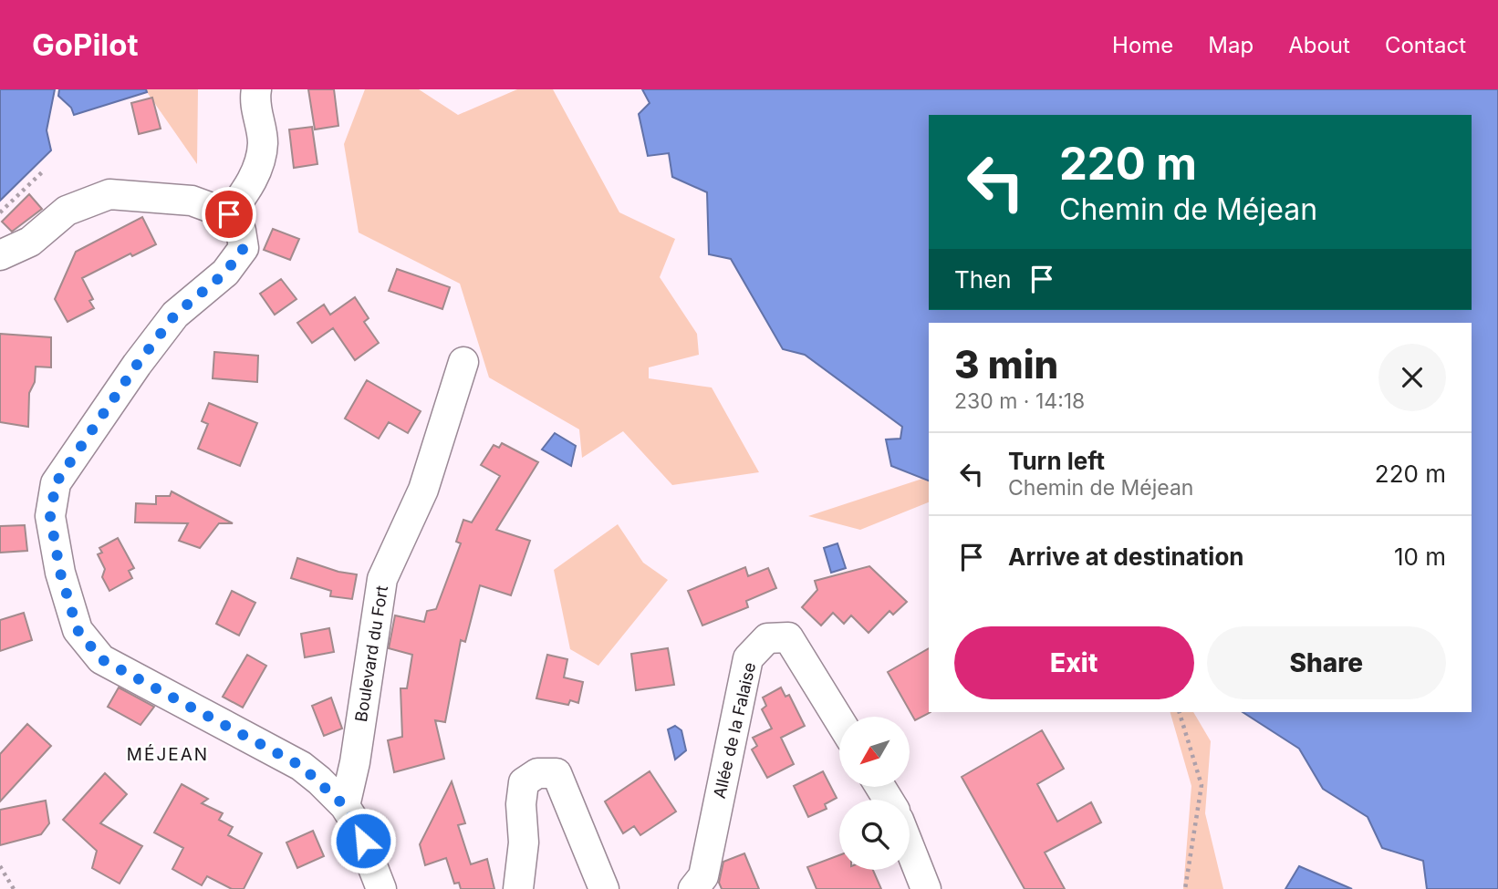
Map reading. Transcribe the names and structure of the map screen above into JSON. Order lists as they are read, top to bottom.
{
  "streets": {
    "street": ["Boulevard du Fort", "Allée de la Falaise"]
  },
  "districts": ["MÉJEAN"],
  "north": "bottom left",
  "page": {
    "header": "GoPilot",
    "nav": [
      "Home",
      "Map",
      "About",
      "Contact"
    ],
    "turn": ["220 m", "Chemin de Méjean"],
    "then": "Then",
    "heading": ["3 min", "230 m · 14:18"],
    "list": [
      {
        "name": "Turn left",
        "note": "Chemin de Méjean",
        "value": "220 m"
      },
      {
        "name": "Arrive at destination",
        "value": "10 m"
      }
    ],
    "buttons": ["Exit", "Share"]
  }
}
